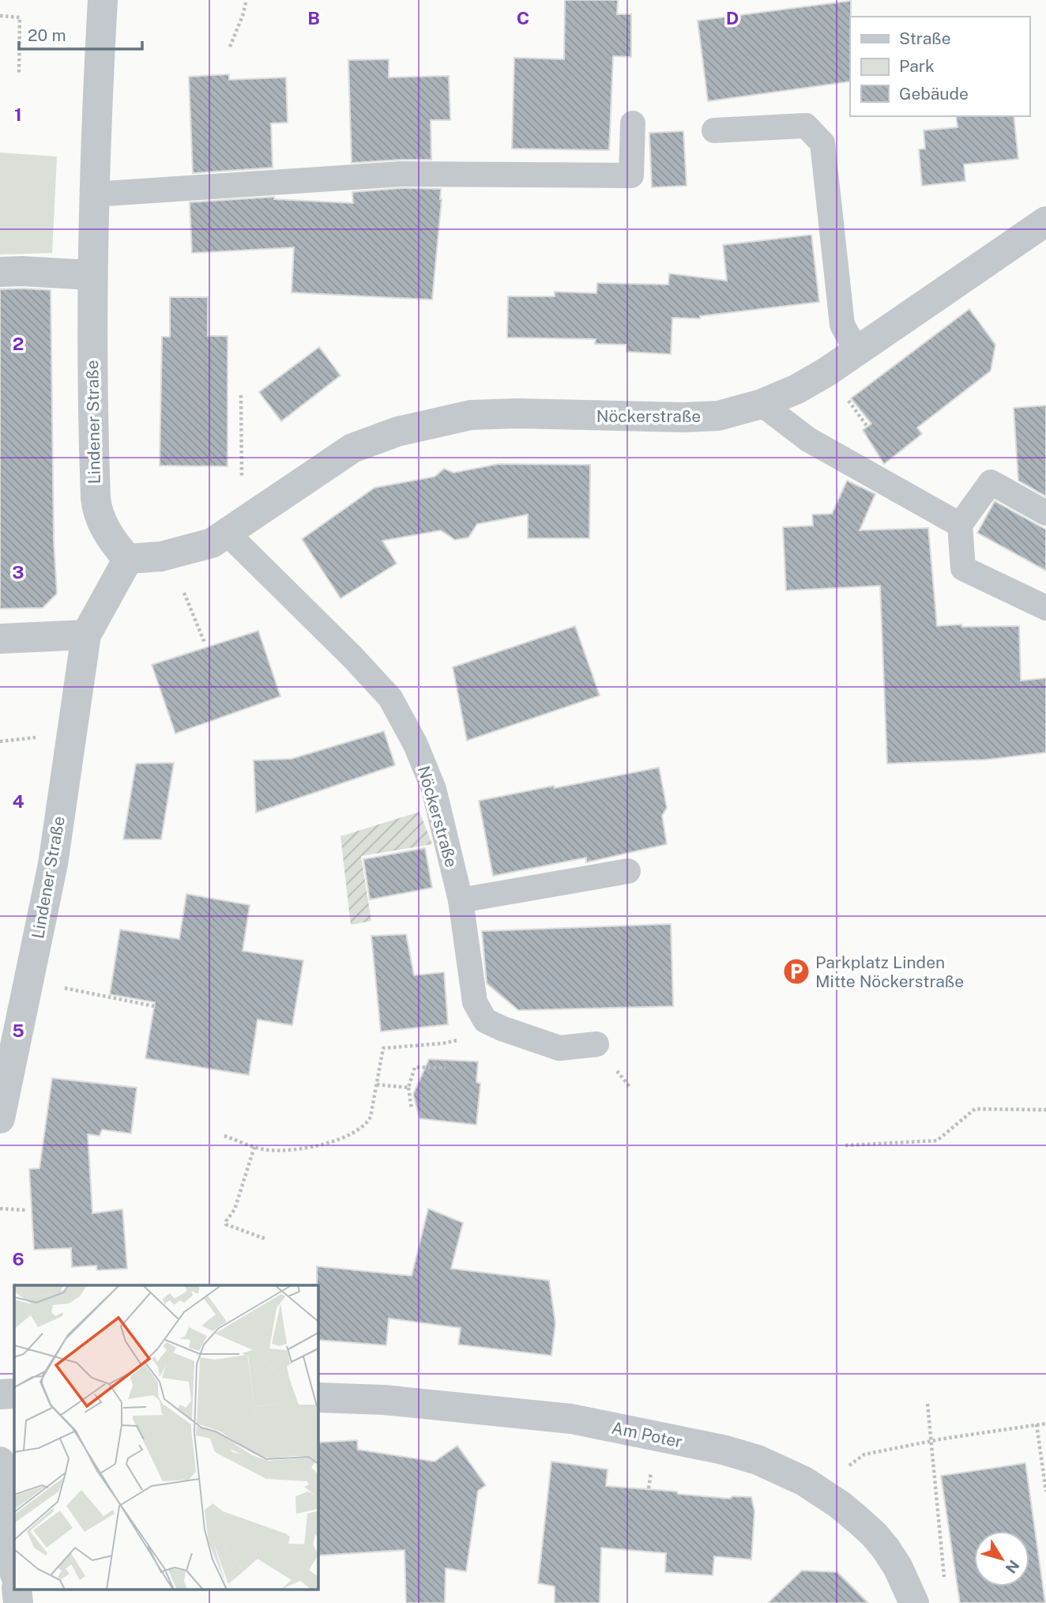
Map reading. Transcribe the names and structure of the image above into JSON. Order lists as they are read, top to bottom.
{
  "streets": {
    "street": ["Nöckerstraße", "Lindener Straße", "Am Poter"]
  },
  "crossings": [
    ["Nöckerstraße", "Lindener Straße"]
  ],
  "places": {
    "parking": ["Parkplatz Linden Mitte Nöckerstraße"]
  },
  "legend": ["Straße", "Park", "Gebäude"],
  "scale_bar": "20 m",
  "north": "bottom right",
  "grid": {
    "columns": ["B", "C", "D"],
    "rows": [
      "1",
      "2",
      "3",
      "4",
      "5",
      "6"
    ]
  }
}
